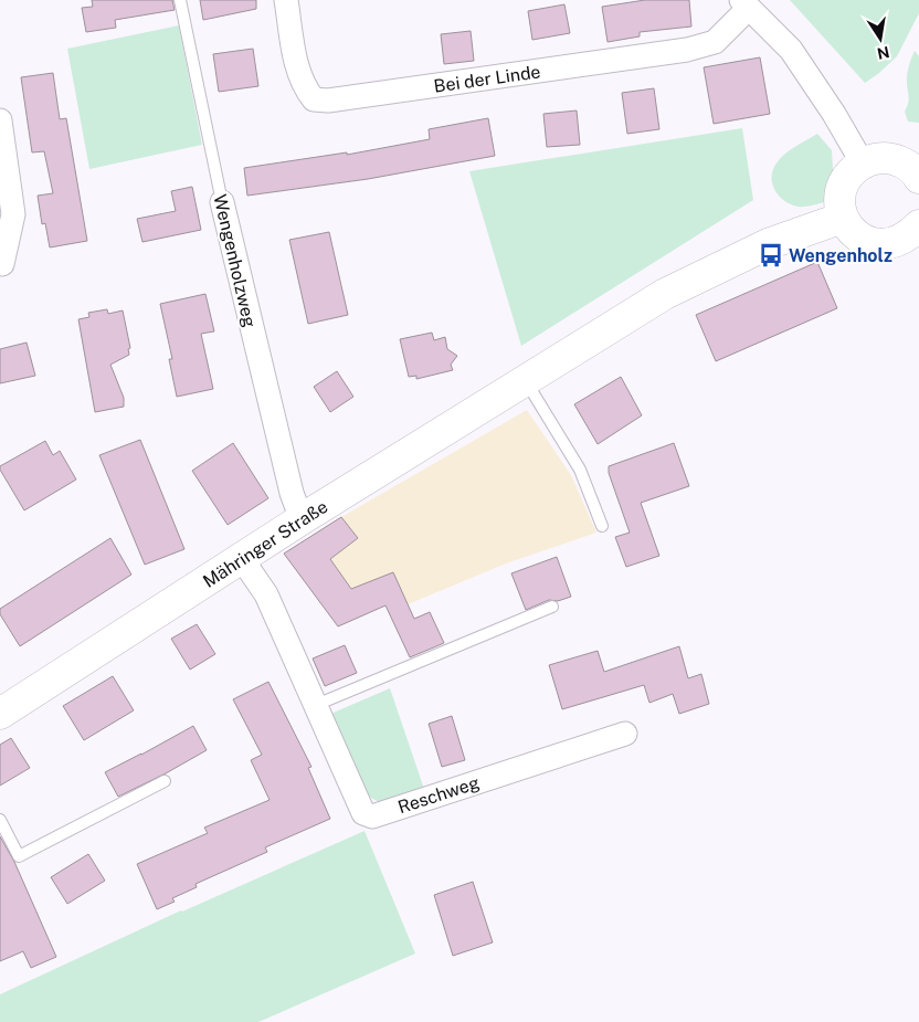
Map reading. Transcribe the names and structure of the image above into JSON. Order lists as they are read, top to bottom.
{
  "streets": {
    "street": [
      "Bei der Linde",
      "Wengenholzweg",
      "Mähringer Straße",
      "Reschweg"
    ]
  },
  "crossings": [
    ["Wengenholzweg", "Mähringer Straße"],
    ["Mähringer Straße", "Reschweg"]
  ],
  "places": {
    "bus stop": ["Wengenholz"]
  },
  "north": "bottom"
}
